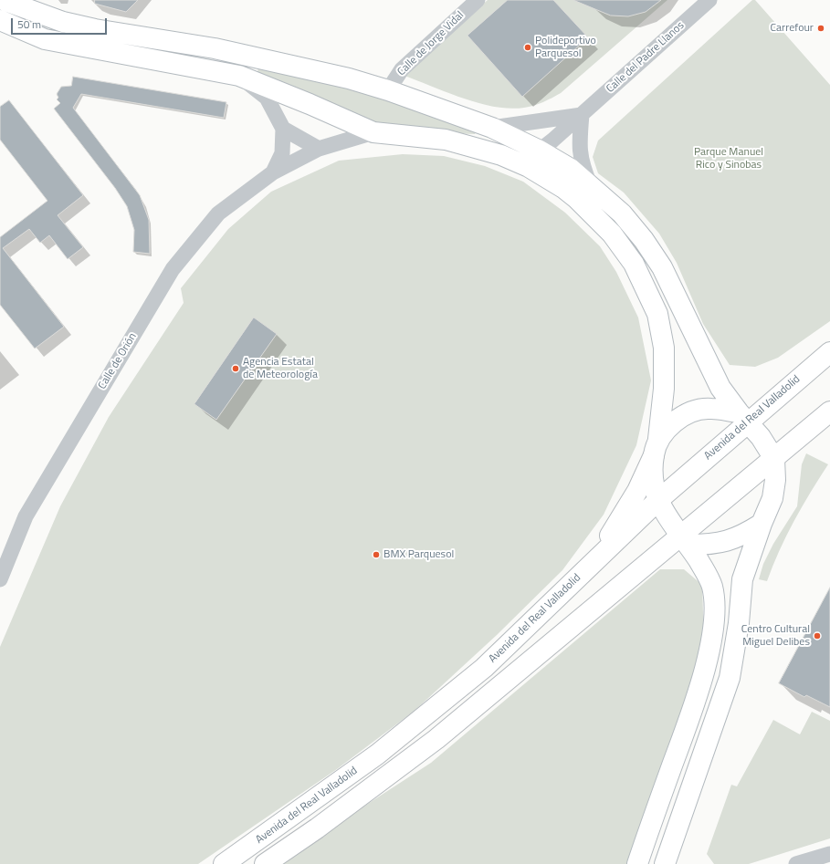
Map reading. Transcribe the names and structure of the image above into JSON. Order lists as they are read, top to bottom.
{
  "streets": {
    "main road": ["Avenida del Real Valladolid"],
    "street": ["Calle de Jorge Vidal", "Calle del Padre Llanos", "Calle de Orión"]
  },
  "parks": ["Parque Manuel Rico y Sinobas"],
  "places": [
    "Carrefour",
    "Polideportivo Parquesol",
    "Agencia Estatal de Meteorología",
    "BMX Parquesol",
    "Centro Cultural Miguel Delibes"
  ],
  "scale_bar": "50 m"
}
